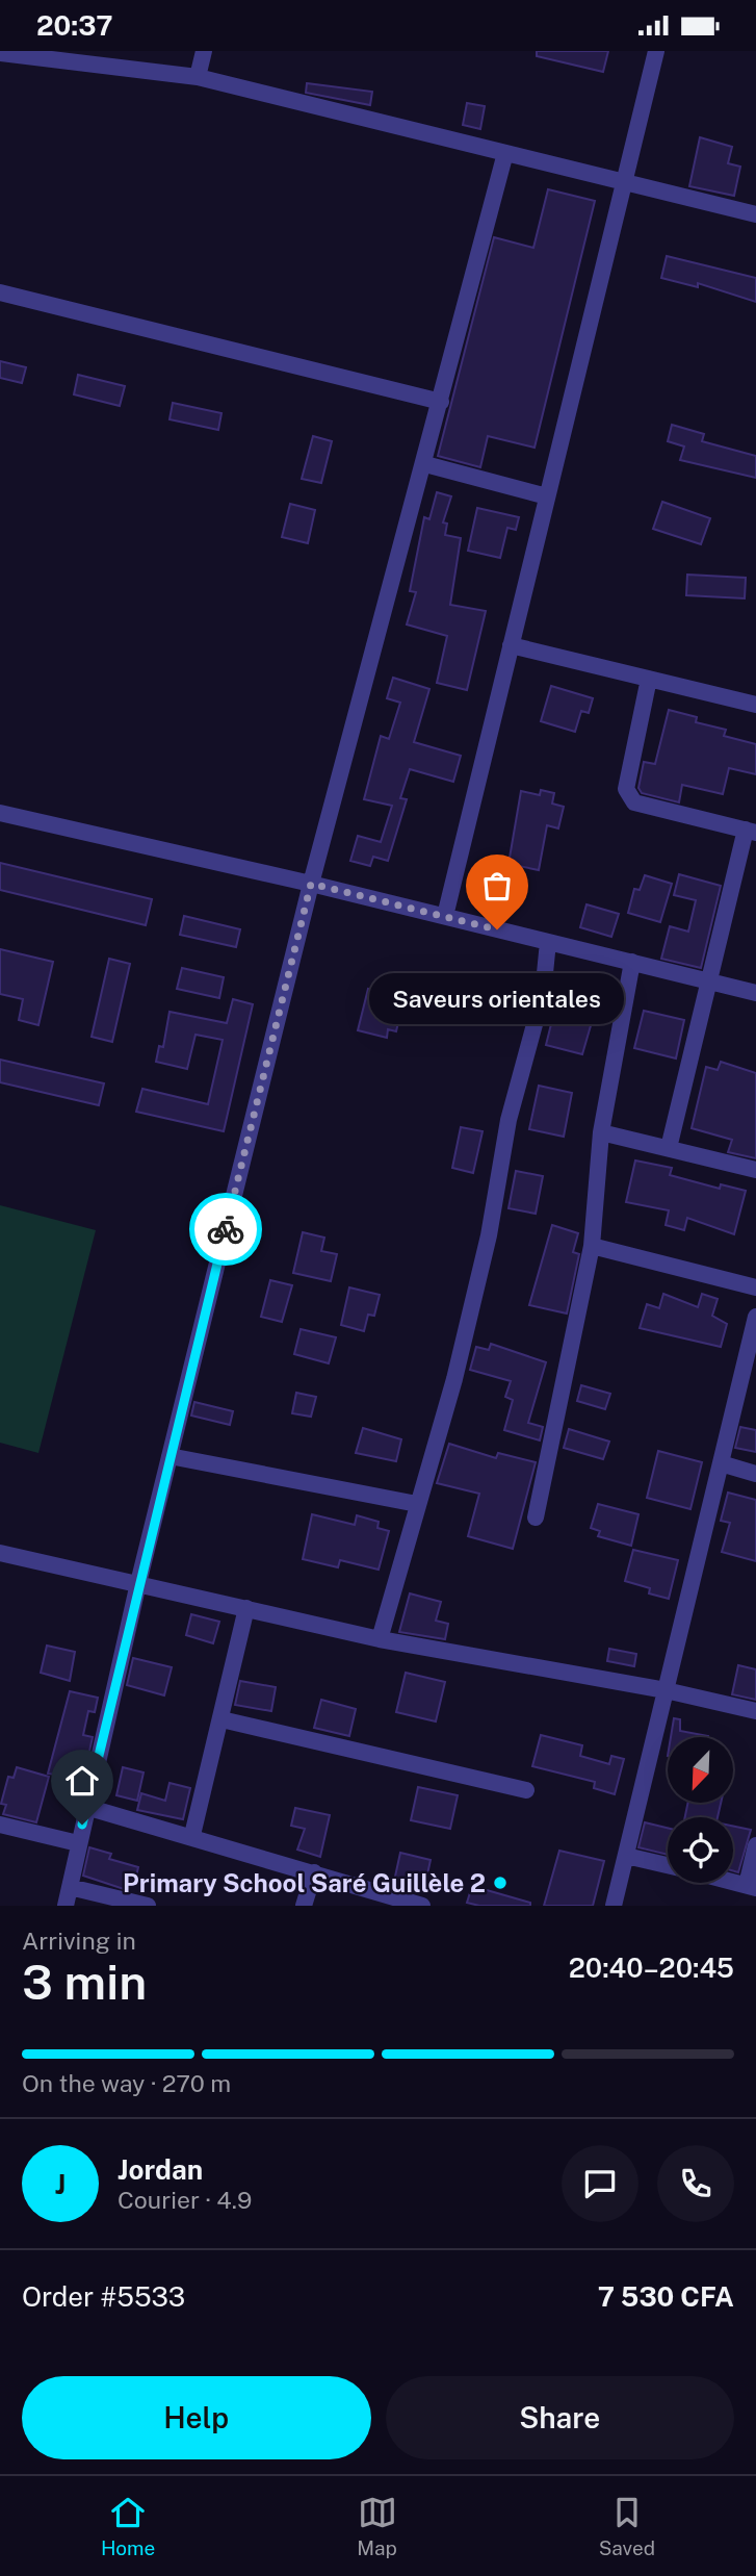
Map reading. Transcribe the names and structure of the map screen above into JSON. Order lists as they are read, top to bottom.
{
  "places": ["Saveurs orientales", "Primary School Saré Guillèle 2"],
  "north": "bottom left",
  "page": {
    "status": "20:37",
    "bubble": "Saveurs orientales",
    "heading": ["3 min", "Arriving in", "20:40–20:45"],
    "panel": [
      "Jordan",
      "Courier · 4.9",
      "Order #5533",
      "7 530 CFA"
    ],
    "bar": "On the way · 270 m",
    "round": "J",
    "buttons": ["Help", "Share"],
    "tabs": ["Home", "Map", "Saved"]
  }
}
